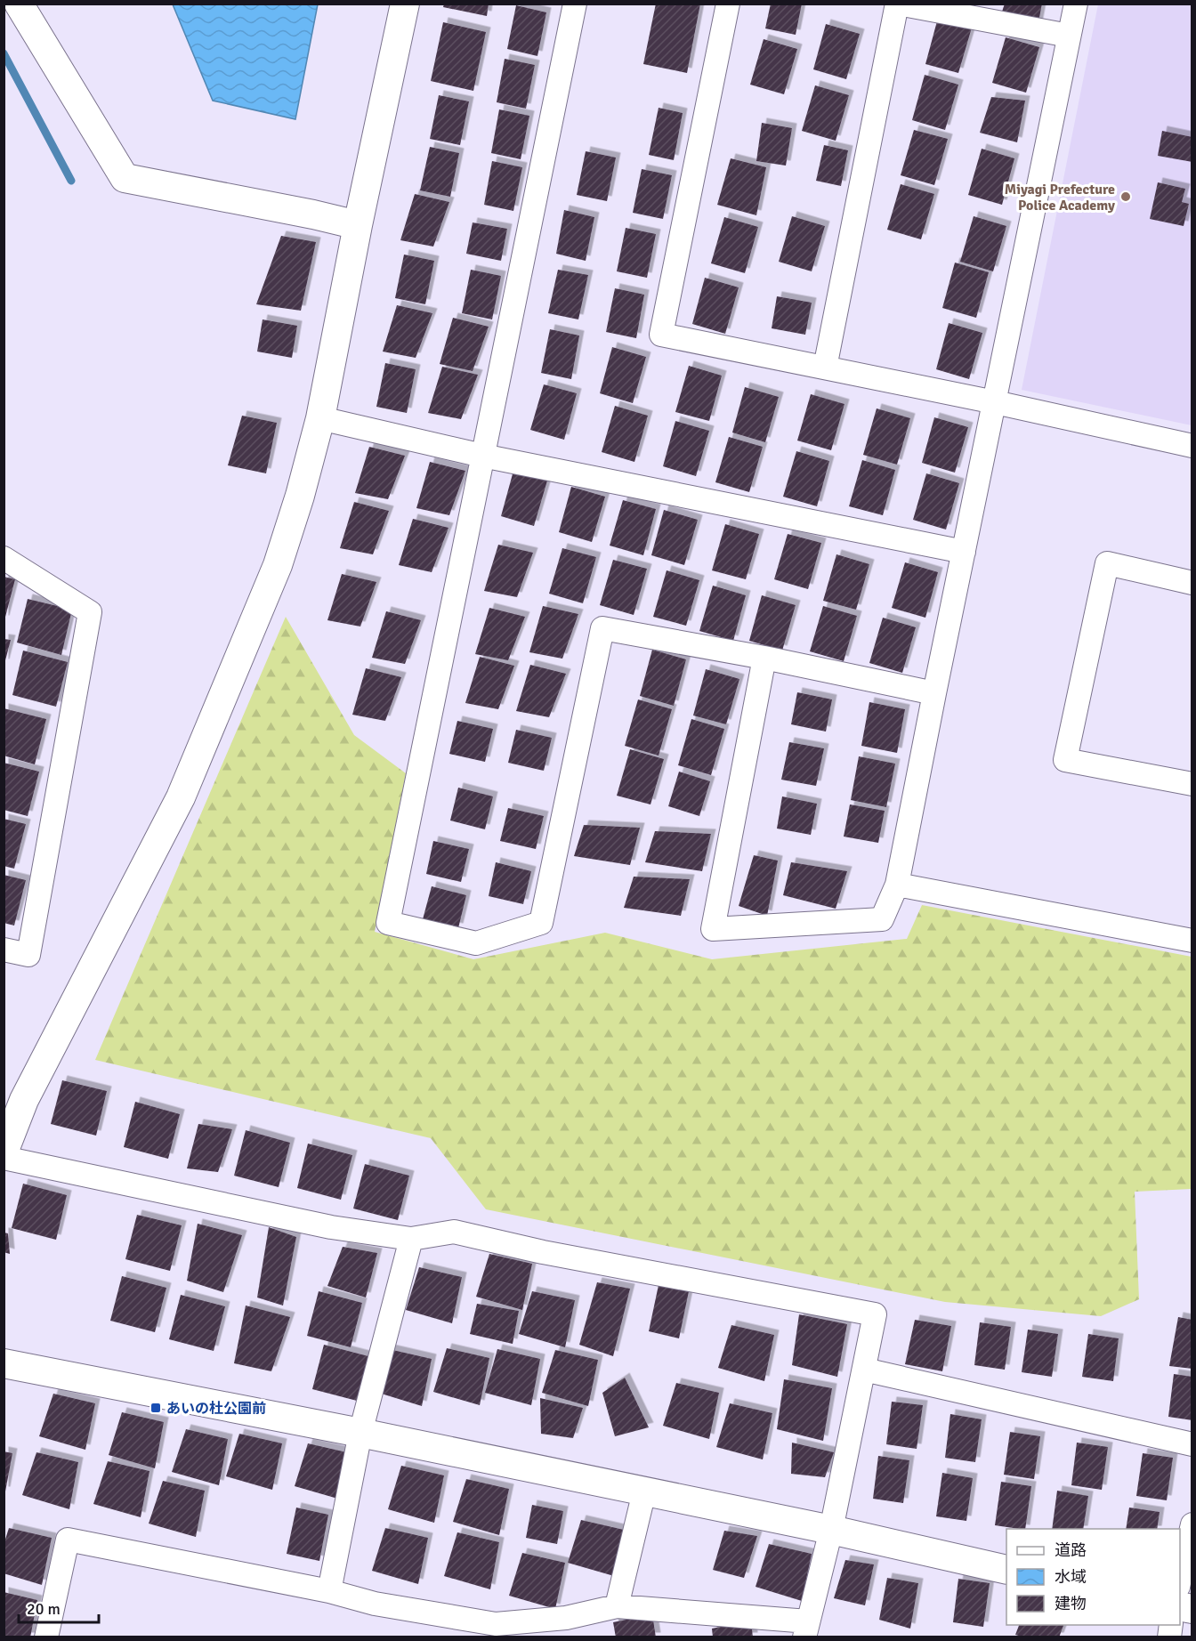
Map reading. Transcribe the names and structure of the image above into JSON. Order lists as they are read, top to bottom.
{
  "places": {
    "other": ["Miyagi Prefecture Police Academy"],
    "transit": ["あいの杜公園前"]
  },
  "legend": ["道路", "水域", "建物"],
  "scale_bar": "20 m"
}
